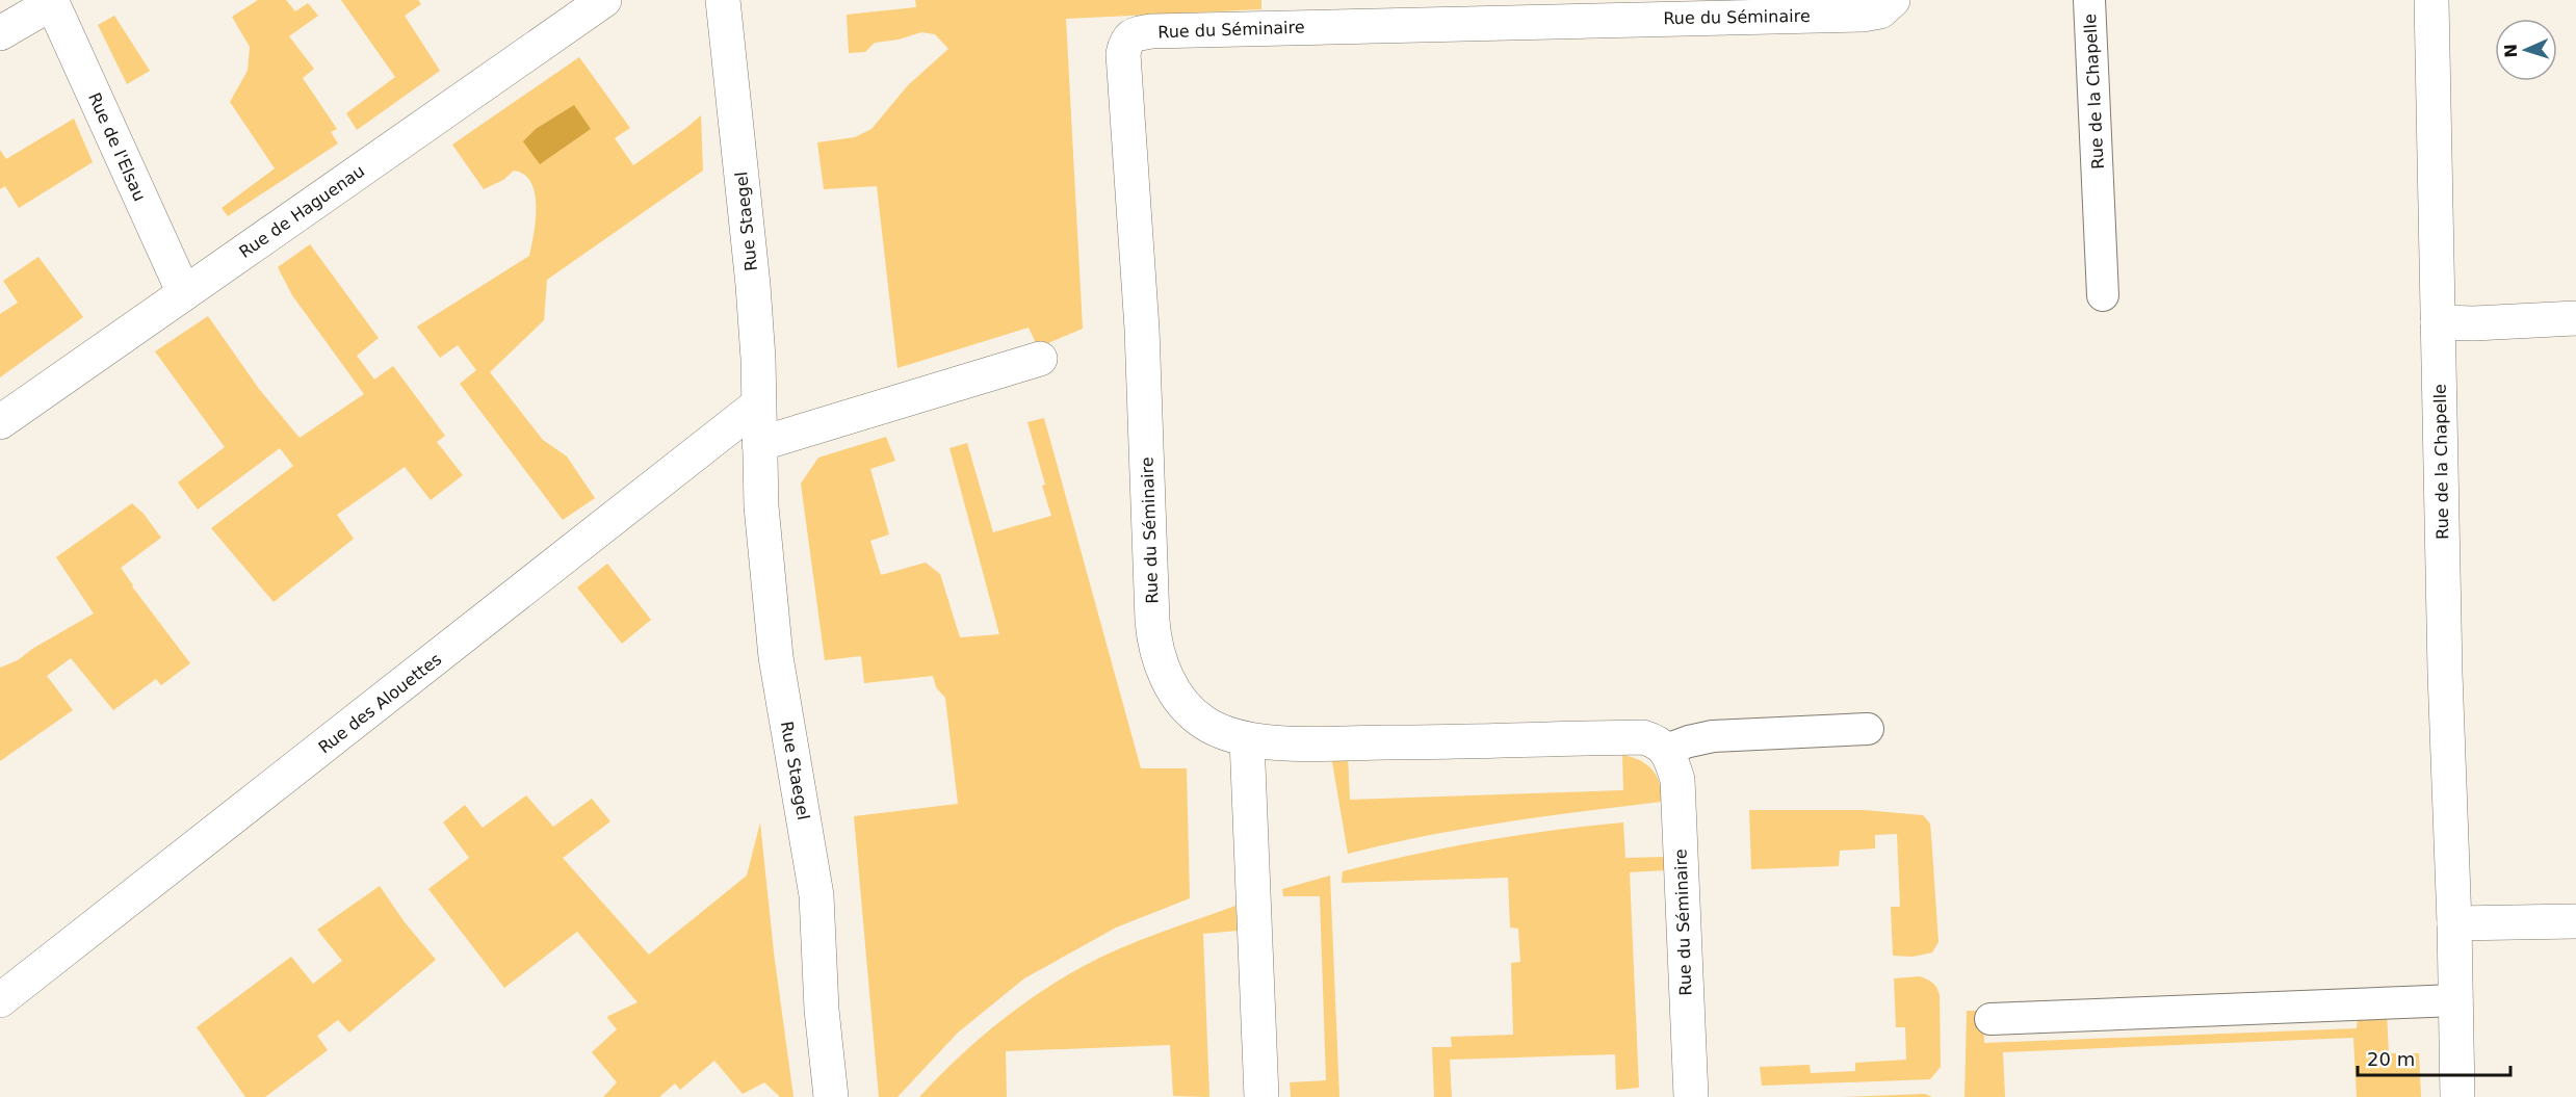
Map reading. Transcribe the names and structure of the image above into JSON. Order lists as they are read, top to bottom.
{
  "streets": {
    "street": [
      "Rue du Séminaire",
      "Rue de la Chapelle",
      "Rue de l'Elsau",
      "Rue de Haguenau",
      "Rue Staegel",
      "Rue des Alouettes"
    ]
  },
  "crossings": [
    ["Rue de l'Elsau", "Rue de Haguenau"],
    ["Rue Staegel", "Rue des Alouettes"]
  ],
  "scale_bar": "20 m",
  "north": "left"
}
